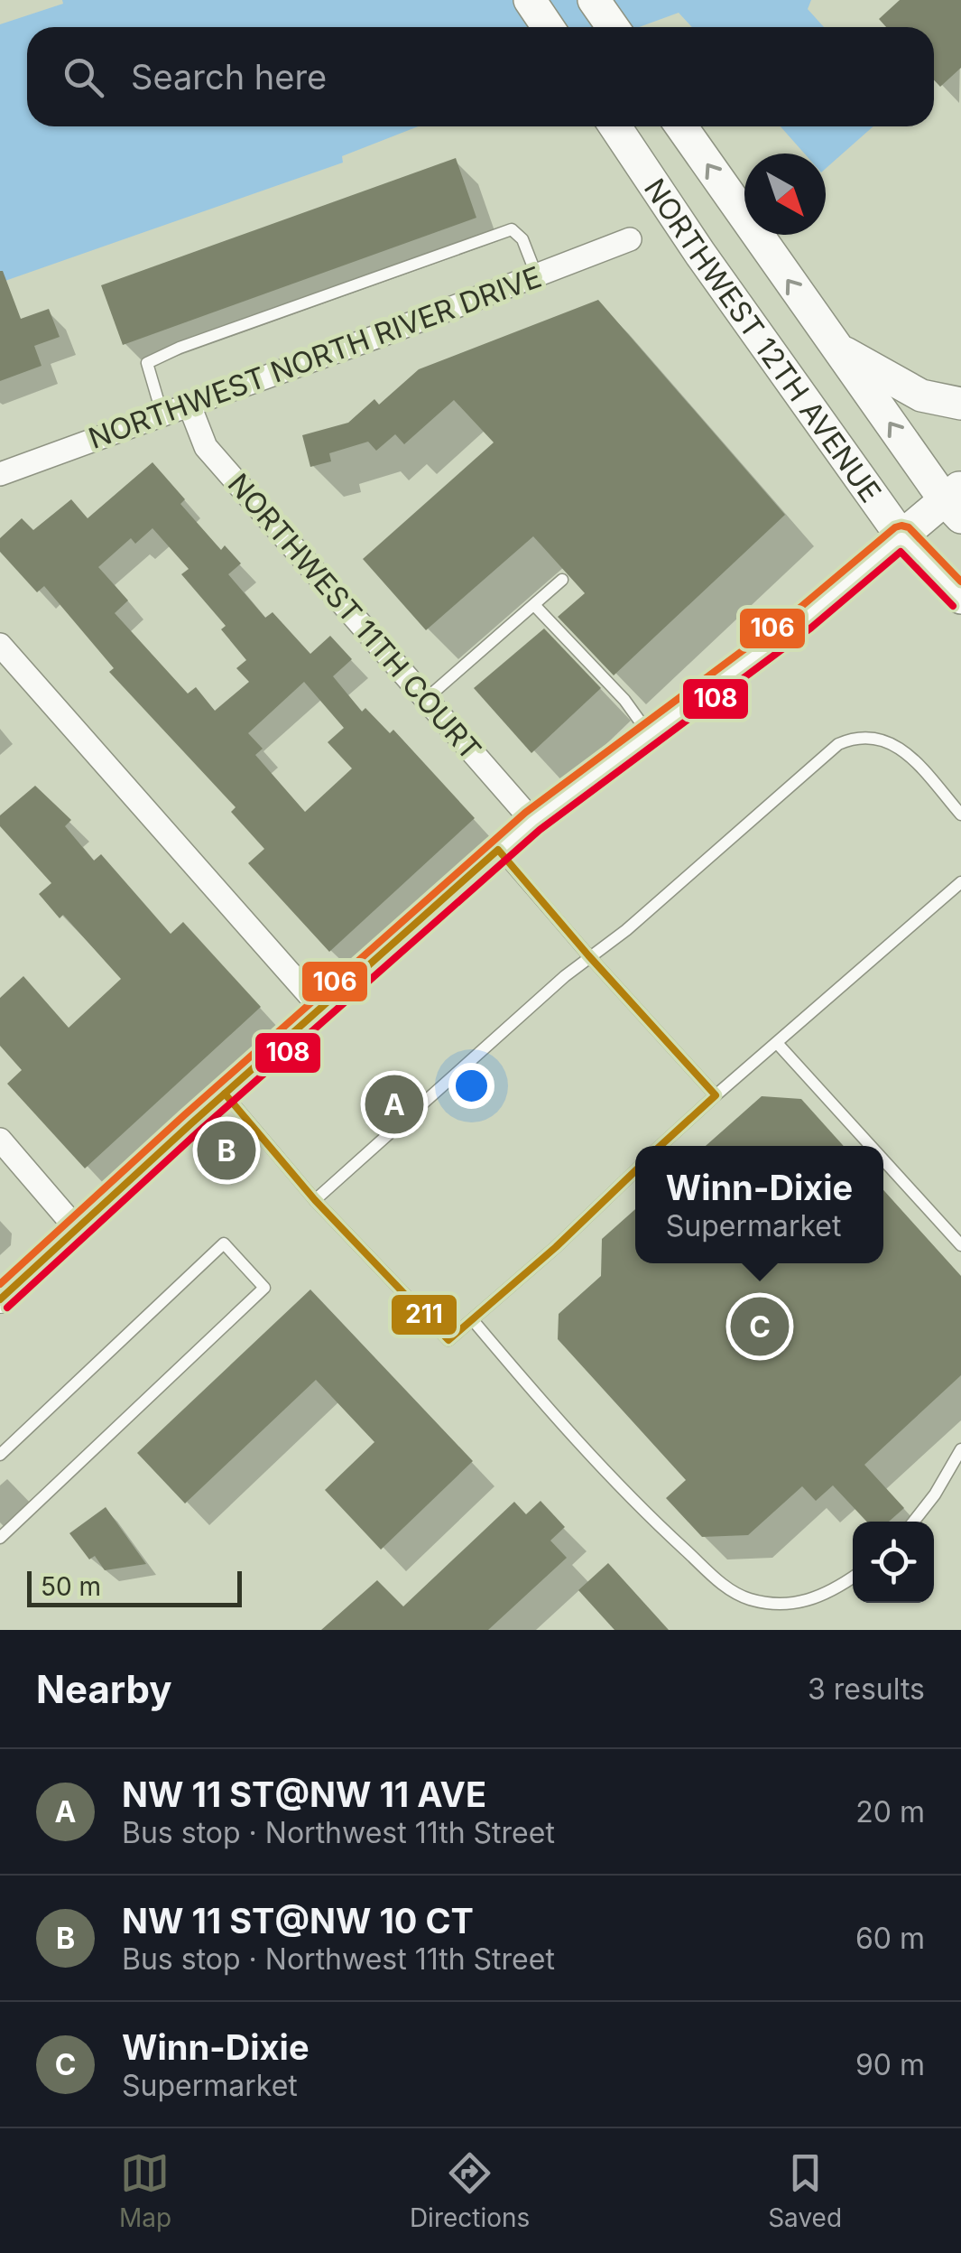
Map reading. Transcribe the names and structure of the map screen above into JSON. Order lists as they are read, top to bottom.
{
  "streets": {
    "main road": ["NORTHWEST 12TH AVENUE"],
    "street": ["NORTHWEST NORTH RIVER DRIVE", "NORTHWEST 11TH COURT"]
  },
  "crossings": [
    ["NORTHWEST NORTH RIVER DRIVE", "NORTHWEST 11TH COURT"]
  ],
  "lines": ["transit line 106", "transit line 108", "transit line 211"],
  "scale_bar": "50 m",
  "north": "bottom right",
  "page": {
    "search": "Search here",
    "pins": ["A", "B", "C"],
    "popup": ["Winn-Dixie", "Supermarket"],
    "scale": "50 m",
    "heading": ["Nearby", "3 results"],
    "list": [
      {
        "mark": "A",
        "name": "NW 11 ST@NW 11 AVE",
        "note": "Bus stop · Northwest 11th Street",
        "value": "20 m"
      },
      {
        "mark": "B",
        "name": "NW 11 ST@NW 10 CT",
        "note": "Bus stop · Northwest 11th Street",
        "value": "60 m"
      },
      {
        "mark": "C",
        "name": "Winn-Dixie",
        "note": "Supermarket",
        "value": "90 m"
      }
    ],
    "nav": ["Map", "Directions", "Saved"]
  }
}
